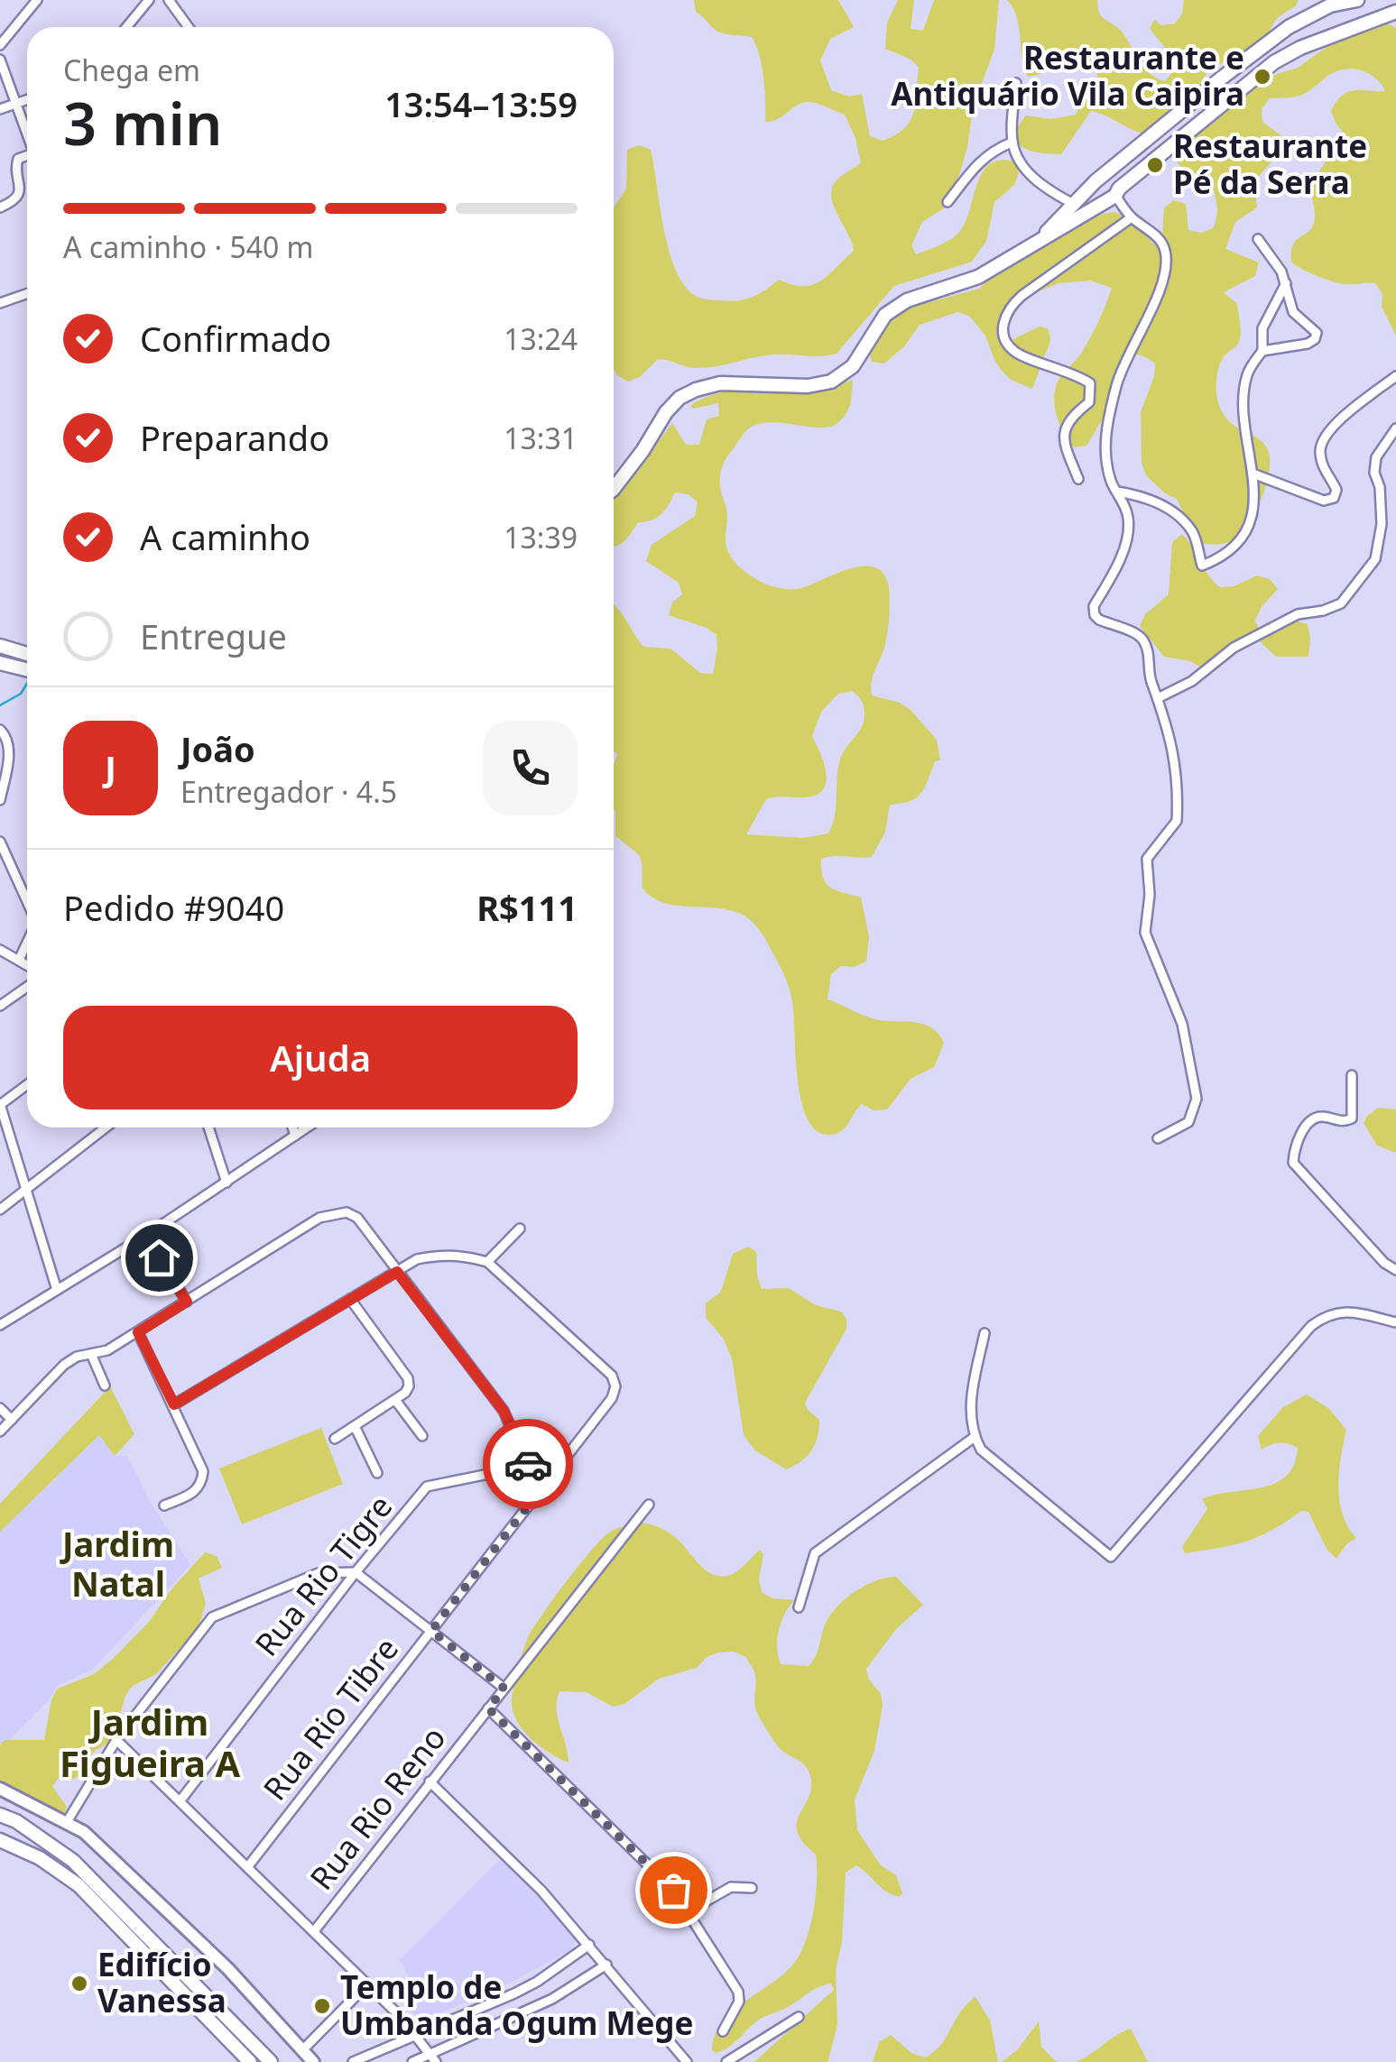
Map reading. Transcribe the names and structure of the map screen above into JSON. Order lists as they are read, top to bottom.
{
  "streets": {
    "street": ["Rua Rio Tigre", "Rua Rio Tibre", "Rua Rio Reno"]
  },
  "districts": ["Jardim Natal", "Jardim Figueira A"],
  "places": [
    "Restaurante e Antiquário Vila Caipira",
    "Restaurante Pé da Serra",
    "Edifício Vanessa",
    "Templo de Umbanda Ogum Mege"
  ],
  "page": {
    "heading": ["3 min", "Chega em", "13:54–13:59"],
    "panel": [
      "João",
      "Entregador · 4.5",
      "Pedido #9040",
      "R$111"
    ],
    "bar": "A caminho · 540 m",
    "list": [
      ["Confirmado", "13:24"],
      ["Preparando", "13:31"],
      ["A caminho", "13:39"],
      "Entregue"
    ],
    "round": "J",
    "buttons": "Ajuda"
  }
}
